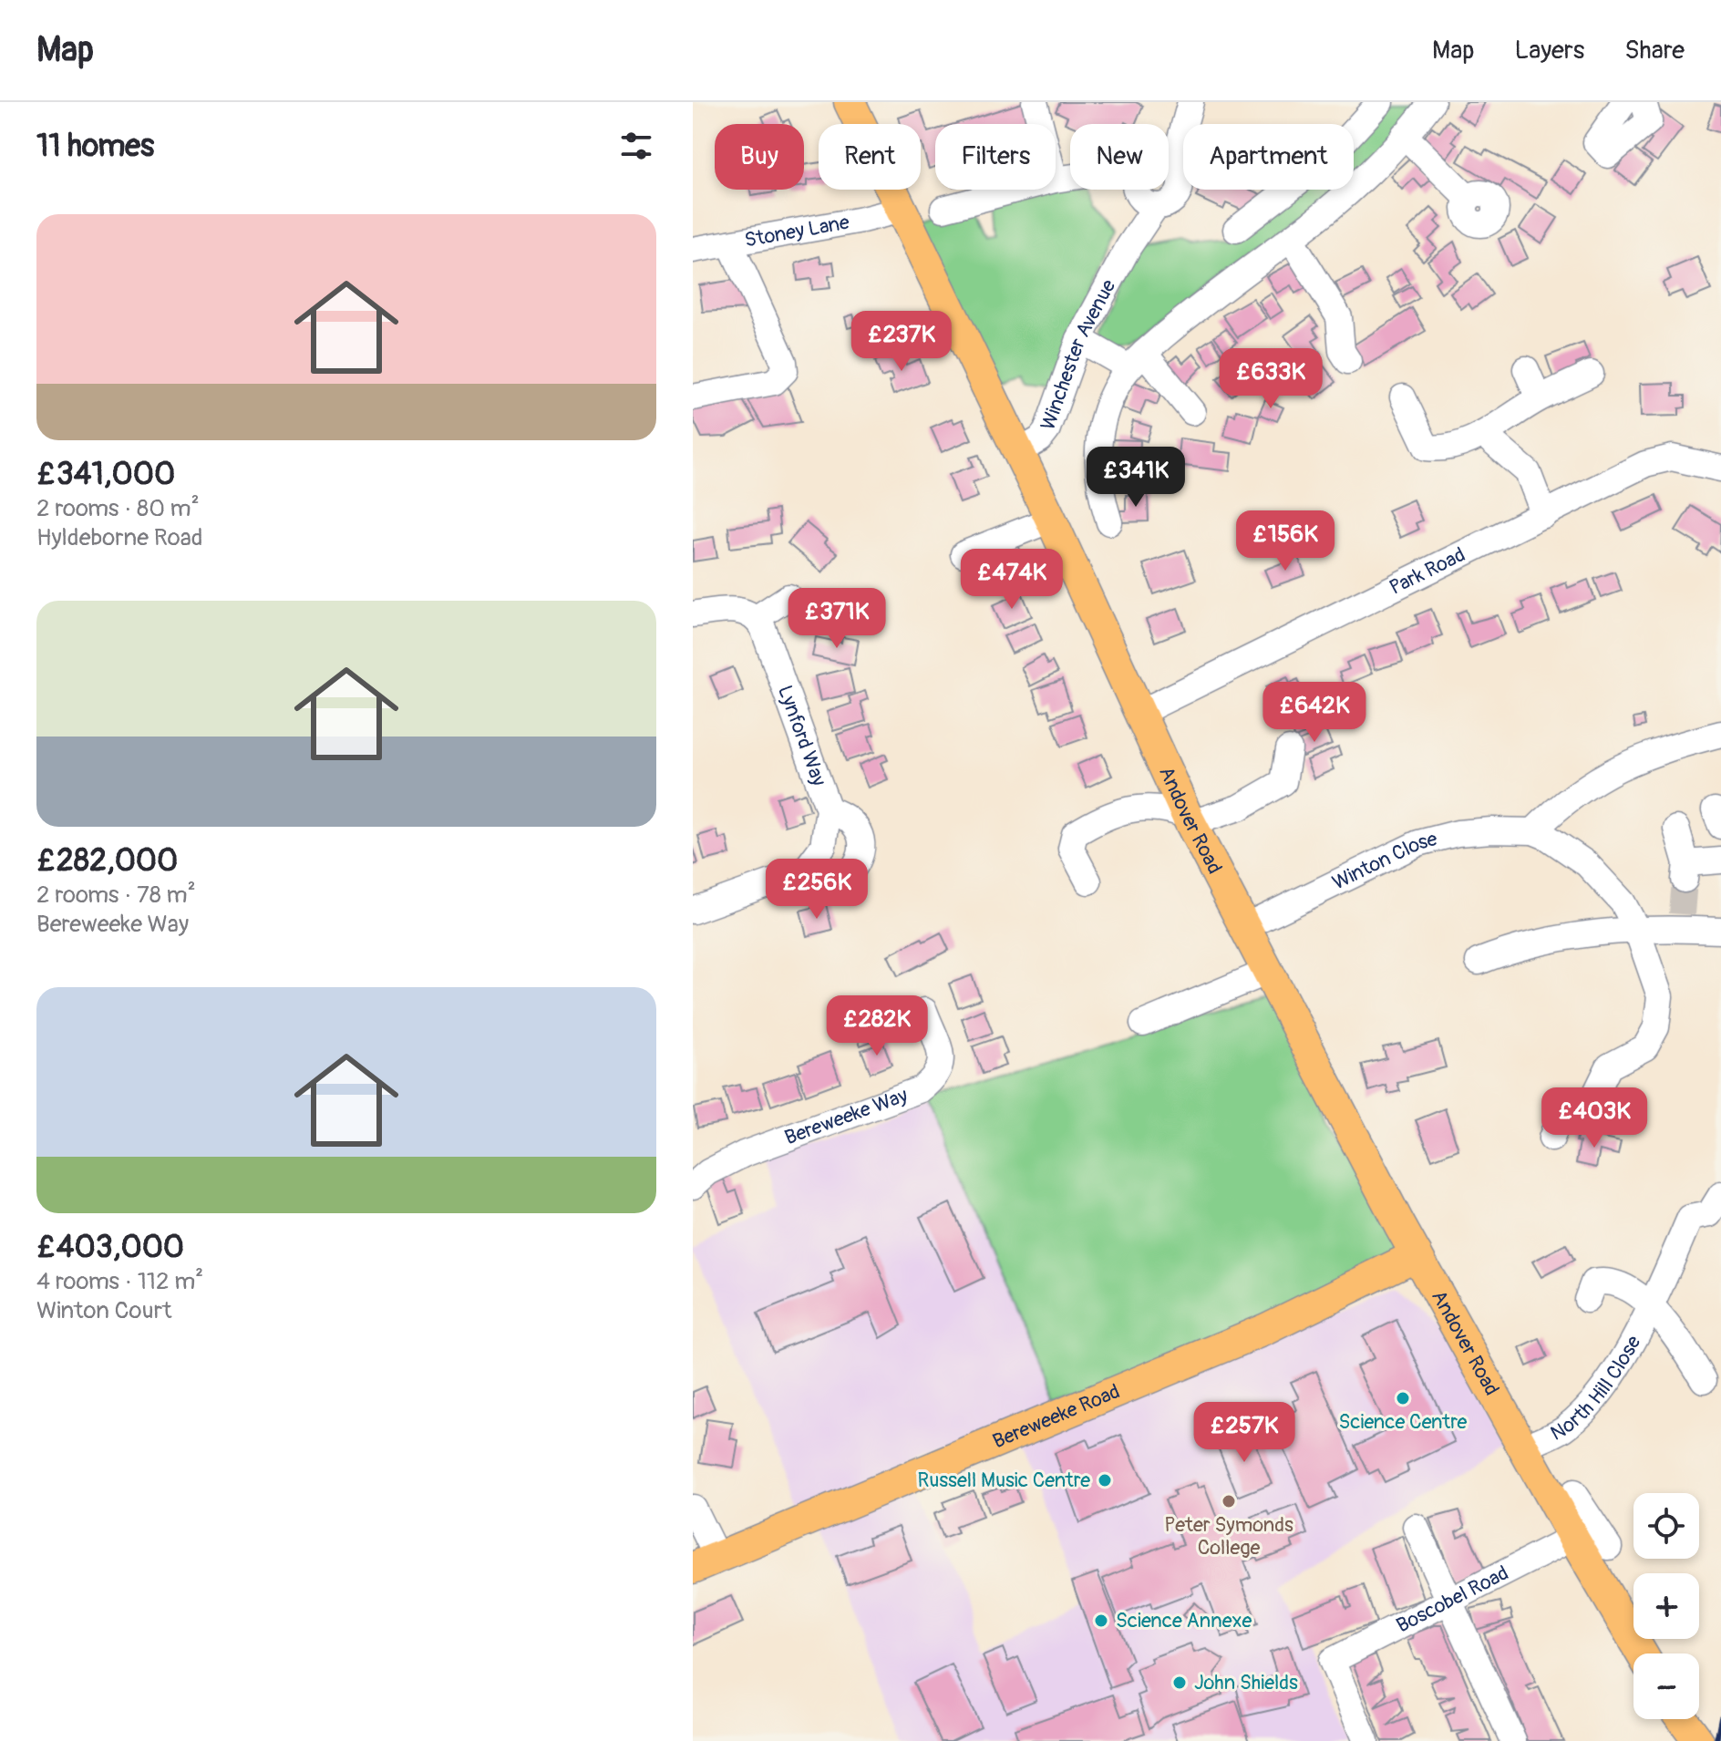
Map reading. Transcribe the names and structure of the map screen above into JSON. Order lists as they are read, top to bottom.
{
  "streets": {
    "main road": ["Andover Road", "Bereweeke Road"],
    "street": [
      "Stoney Lane",
      "Winchester Avenue",
      "Park Road",
      "Lynford Way",
      "Winton Close",
      "Bereweeke Way",
      "North Hill Close",
      "Boscobel Road"
    ]
  },
  "crossings": [
    ["Stoney Lane", "Andover Road"],
    ["Winchester Avenue", "Andover Road"],
    ["Park Road", "Andover Road"],
    ["Andover Road", "Winton Close"],
    ["Andover Road", "North Hill Close"],
    ["Andover Road", "Bereweeke Road"],
    ["Andover Road", "Boscobel Road"]
  ],
  "places": [
    "Science Centre",
    "Russell Music Centre",
    "Peter Symonds College",
    "Science Annexe",
    "John Shields"
  ],
  "page": {
    "header": "Map",
    "nav": ["Map", "Layers", "Share"],
    "heading": "11 homes",
    "chip": [
      "Buy",
      "Rent",
      "Filters",
      "New",
      "Apartment"
    ],
    "list": [
      {
        "name": "£341,000",
        "note": "2 rooms · 80 m² · Hyldeborne Road"
      },
      {
        "name": "£282,000",
        "note": "2 rooms · 78 m² · Bereweeke Way"
      },
      {
        "name": "£403,000",
        "note": "4 rooms · 112 m² · Winton Court"
      }
    ],
    "price": [
      "£237K",
      "£633K",
      "£341K",
      "£156K",
      "£474K",
      "£371K",
      "£642K",
      "£256K",
      "£282K",
      "£403K",
      "£257K"
    ],
    "map_buttons": ["+", "−"]
  }
}
